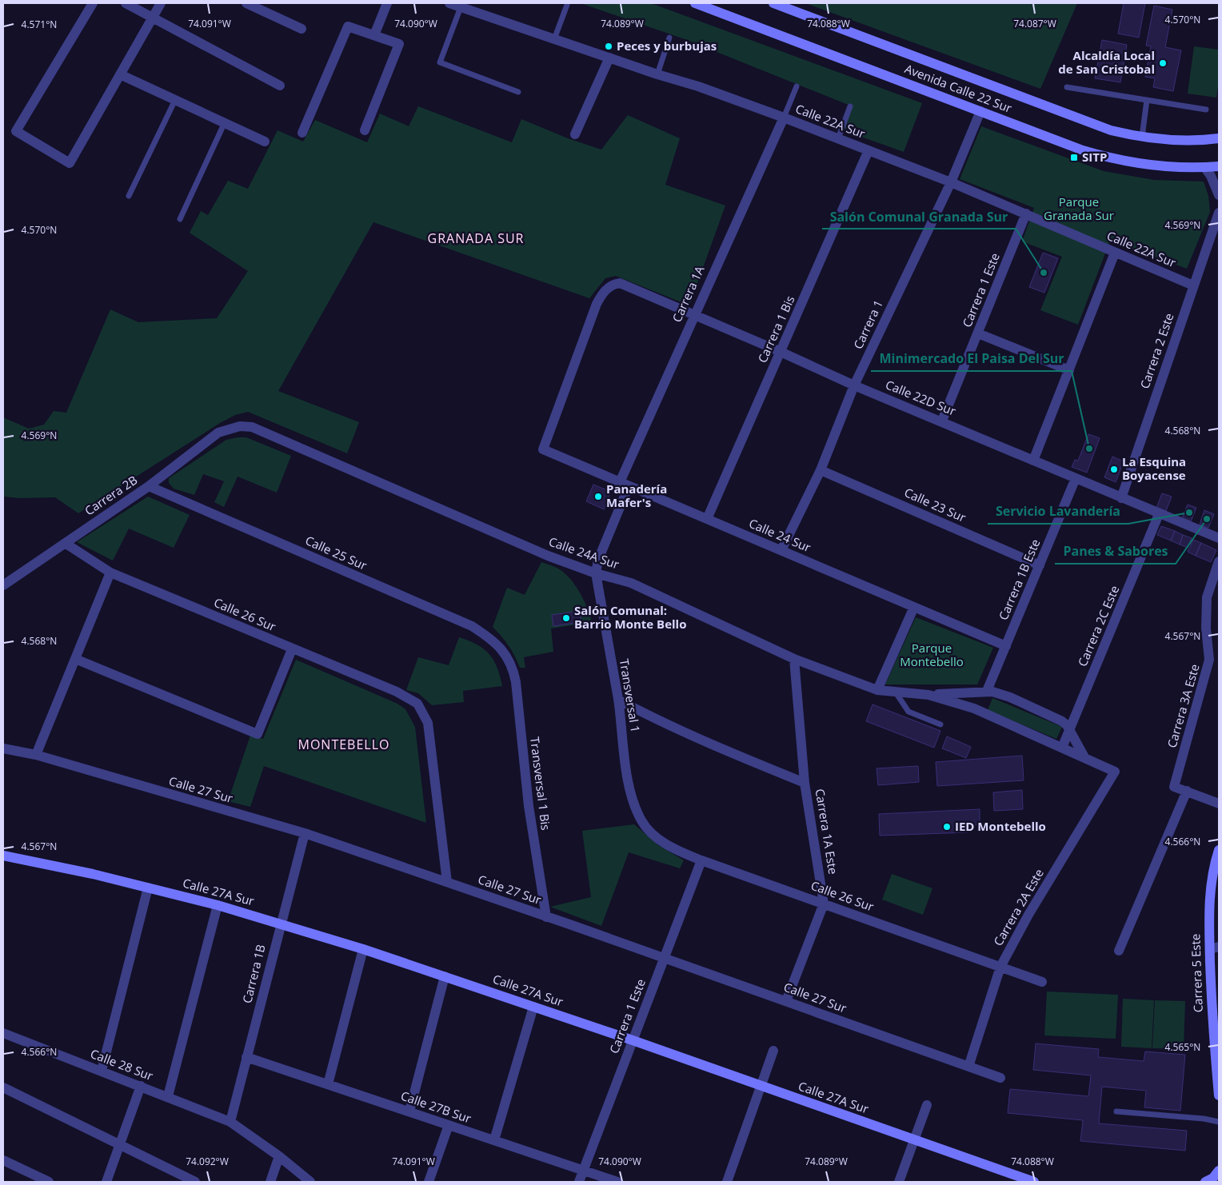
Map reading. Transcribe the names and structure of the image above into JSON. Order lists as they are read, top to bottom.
{
  "streets": {
    "street": [
      "Avenida Calle 22 Sur",
      "Calle 22A Sur",
      "Carrera 1 Este",
      "Carrera 1A",
      "Carrera 1",
      "Carrera 1 Bis",
      "Carrera 2 Este",
      "Calle 22D Sur",
      "Carrera 2B",
      "Calle 23 Sur",
      "Calle 24 Sur",
      "Calle 25 Sur",
      "Calle 24A Sur",
      "Carrera 1B Este",
      "Calle 26 Sur",
      "Carrera 2C Este",
      "Transversal 1",
      "Carrera 3A Este",
      "Transversal 1 Bis",
      "Calle 27 Sur",
      "Carrera 1A Este",
      "Calle 27A Sur",
      "Carrera 2A Este",
      "Carrera 5 Este",
      "Carrera 1B",
      "Calle 28 Sur",
      "Calle 27B Sur"
    ]
  },
  "crossings": [
    ["Avenida Calle 22 Sur", "Carrera 1"],
    ["Calle 22A Sur", "Carrera 1 Este"],
    ["Calle 22A Sur", "Carrera 1A"],
    ["Calle 22A Sur", "Carrera 1"],
    ["Calle 22A Sur", "Carrera 1 Bis"],
    ["Calle 22A Sur", "Carrera 2 Este"],
    ["Carrera 1 Este", "Calle 22D Sur"],
    ["Carrera 1 Este", "Calle 26 Sur"],
    ["Carrera 1 Este", "Calle 27 Sur"],
    ["Carrera 1 Este", "Calle 27A Sur"],
    ["Carrera 1 Este", "Calle 27B Sur"],
    ["Carrera 1A", "Calle 22D Sur"],
    ["Carrera 1A", "Calle 24 Sur"],
    ["Carrera 1A", "Calle 24A Sur"],
    ["Carrera 1A", "Transversal 1"],
    ["Carrera 1", "Calle 22D Sur"],
    ["Carrera 1", "Calle 23 Sur"],
    ["Carrera 1", "Calle 24 Sur"],
    ["Carrera 1 Bis", "Calle 22D Sur"],
    ["Carrera 1 Bis", "Calle 24 Sur"],
    ["Carrera 2 Este", "Calle 22D Sur"],
    ["Calle 22D Sur", "Calle 24 Sur"],
    ["Calle 22D Sur", "Carrera 1B Este"],
    ["Calle 22D Sur", "Carrera 2C Este"],
    ["Carrera 2B", "Calle 25 Sur"],
    ["Carrera 2B", "Calle 24A Sur"],
    ["Carrera 2B", "Calle 26 Sur"],
    ["Calle 23 Sur", "Carrera 1B Este"],
    ["Calle 24 Sur", "Carrera 1B Este"],
    ["Calle 25 Sur", "Transversal 1 Bis"],
    ["Calle 24A Sur", "Carrera 1B Este"],
    ["Calle 24A Sur", "Carrera 2C Este"],
    ["Calle 24A Sur", "Transversal 1"],
    ["Calle 24A Sur", "Carrera 1A Este"],
    ["Calle 24A Sur", "Carrera 2A Este"],
    ["Calle 26 Sur", "Transversal 1"],
    ["Calle 26 Sur", "Calle 27 Sur"],
    ["Calle 26 Sur", "Carrera 1A Este"],
    ["Calle 26 Sur", "Carrera 2A Este"],
    ["Transversal 1 Bis", "Calle 27 Sur"],
    ["Calle 27 Sur", "Carrera 2A Este"],
    ["Calle 27 Sur", "Carrera 1B"],
    ["Calle 27A Sur", "Carrera 1B"],
    ["Carrera 1B", "Calle 28 Sur"],
    ["Carrera 1B", "Calle 27B Sur"]
  ],
  "districts": ["GRANADA SUR", "MONTEBELLO"],
  "parks": ["Parque Granada Sur", "Parque Montebello"],
  "places": {
    "other": [
      "Peces y burbujas",
      "Alcaldía Local de San Cristobal",
      "Salón Comunal Granada Sur",
      "Minimercado El Paisa Del Sur",
      "La Esquina Boyacense",
      "Panadería Mafer's",
      "Servicio Lavandería",
      "Panes & Sabores",
      "Salón Comunal: Barrio Monte Bello",
      "IED Montebello"
    ],
    "transit": ["SITP"]
  },
  "coordinates": [
    "4.570°N",
    "74.091°W",
    "74.090°W",
    "74.089°W",
    "74.088°W",
    "74.087°W",
    "4.571°N",
    "4.569°N",
    "4.568°N",
    "4.567°N",
    "4.566°N",
    "4.565°N",
    "74.092°W"
  ]
}
